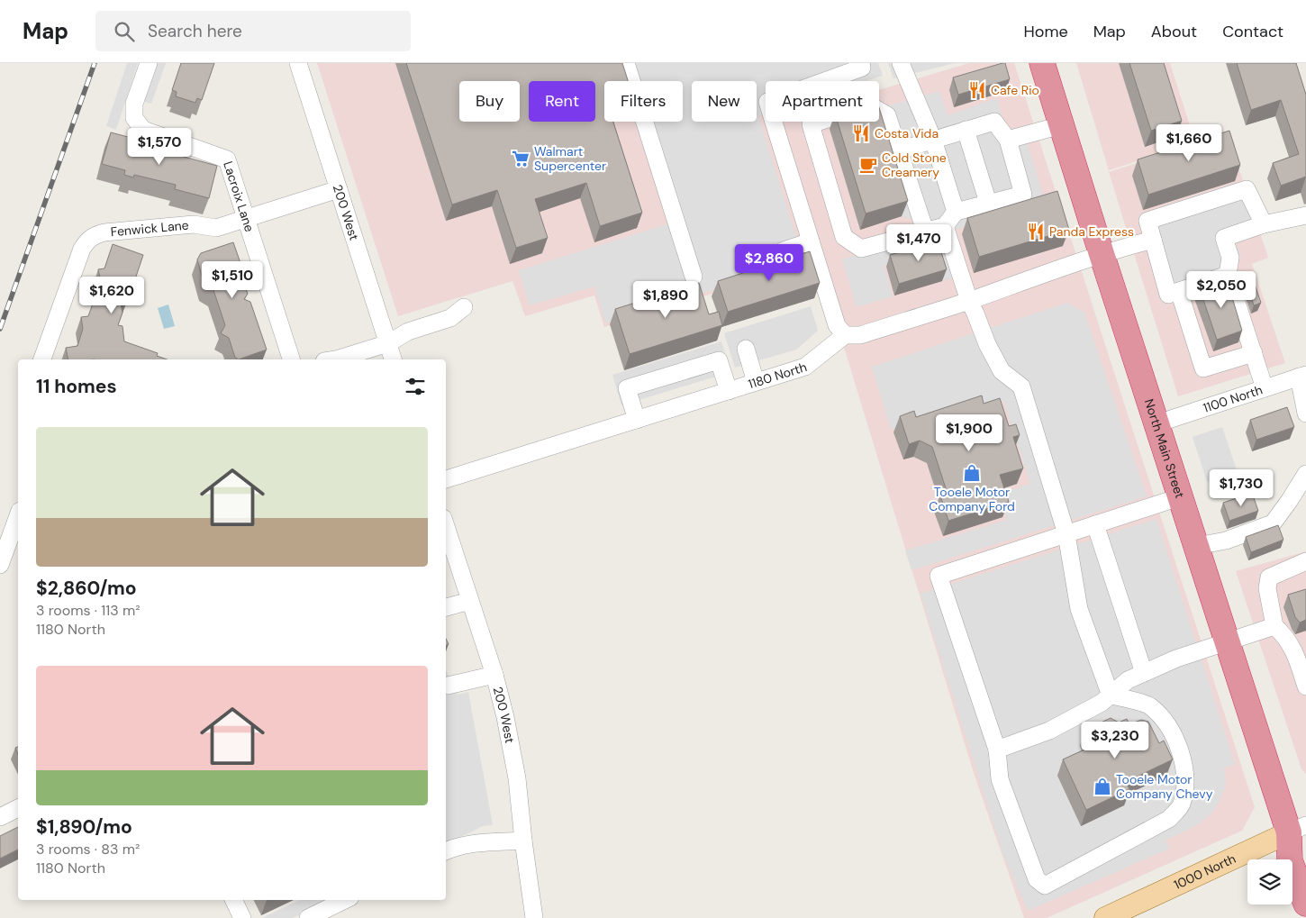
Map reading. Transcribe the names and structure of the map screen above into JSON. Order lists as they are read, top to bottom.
{
  "streets": {
    "highway": ["North Main Street"],
    "main road": ["1000 North"],
    "street": [
      "Lacroix Lane",
      "200 West",
      "Fenwick Lane",
      "1180 North",
      "1100 North"
    ]
  },
  "crossings": [
    ["Lacroix Lane", "Fenwick Lane"],
    ["200 West", "Fenwick Lane"],
    ["1100 North", "North Main Street"],
    ["North Main Street", "1000 North"]
  ],
  "places": {
    "restaurant": ["Cafe Rio", "Costa Vida", "Panda Express"],
    "supermarket": ["Walmart Supercenter"],
    "cafe": ["Cold Stone Creamery"],
    "shop": ["Tooele Motor Company Ford", "Tooele Motor Company Chevy"]
  },
  "page": {
    "header": "Map",
    "search": "Search here",
    "nav": [
      "Home",
      "Map",
      "About",
      "Contact"
    ],
    "chip": [
      "Buy",
      "Rent",
      "Filters",
      "New",
      "Apartment"
    ],
    "price": [
      "$1,660",
      "$1,570",
      "$1,470",
      "$2,860",
      "$1,510",
      "$2,050",
      "$1,620",
      "$1,890",
      "$1,900",
      "$1,730",
      "$3,230"
    ],
    "heading": "11 homes",
    "list": [
      {
        "name": "$2,860/mo",
        "note": "3 rooms · 113 m² · 1180 North"
      },
      {
        "name": "$1,890/mo",
        "note": "3 rooms · 83 m² · 1180 North"
      }
    ]
  }
}
